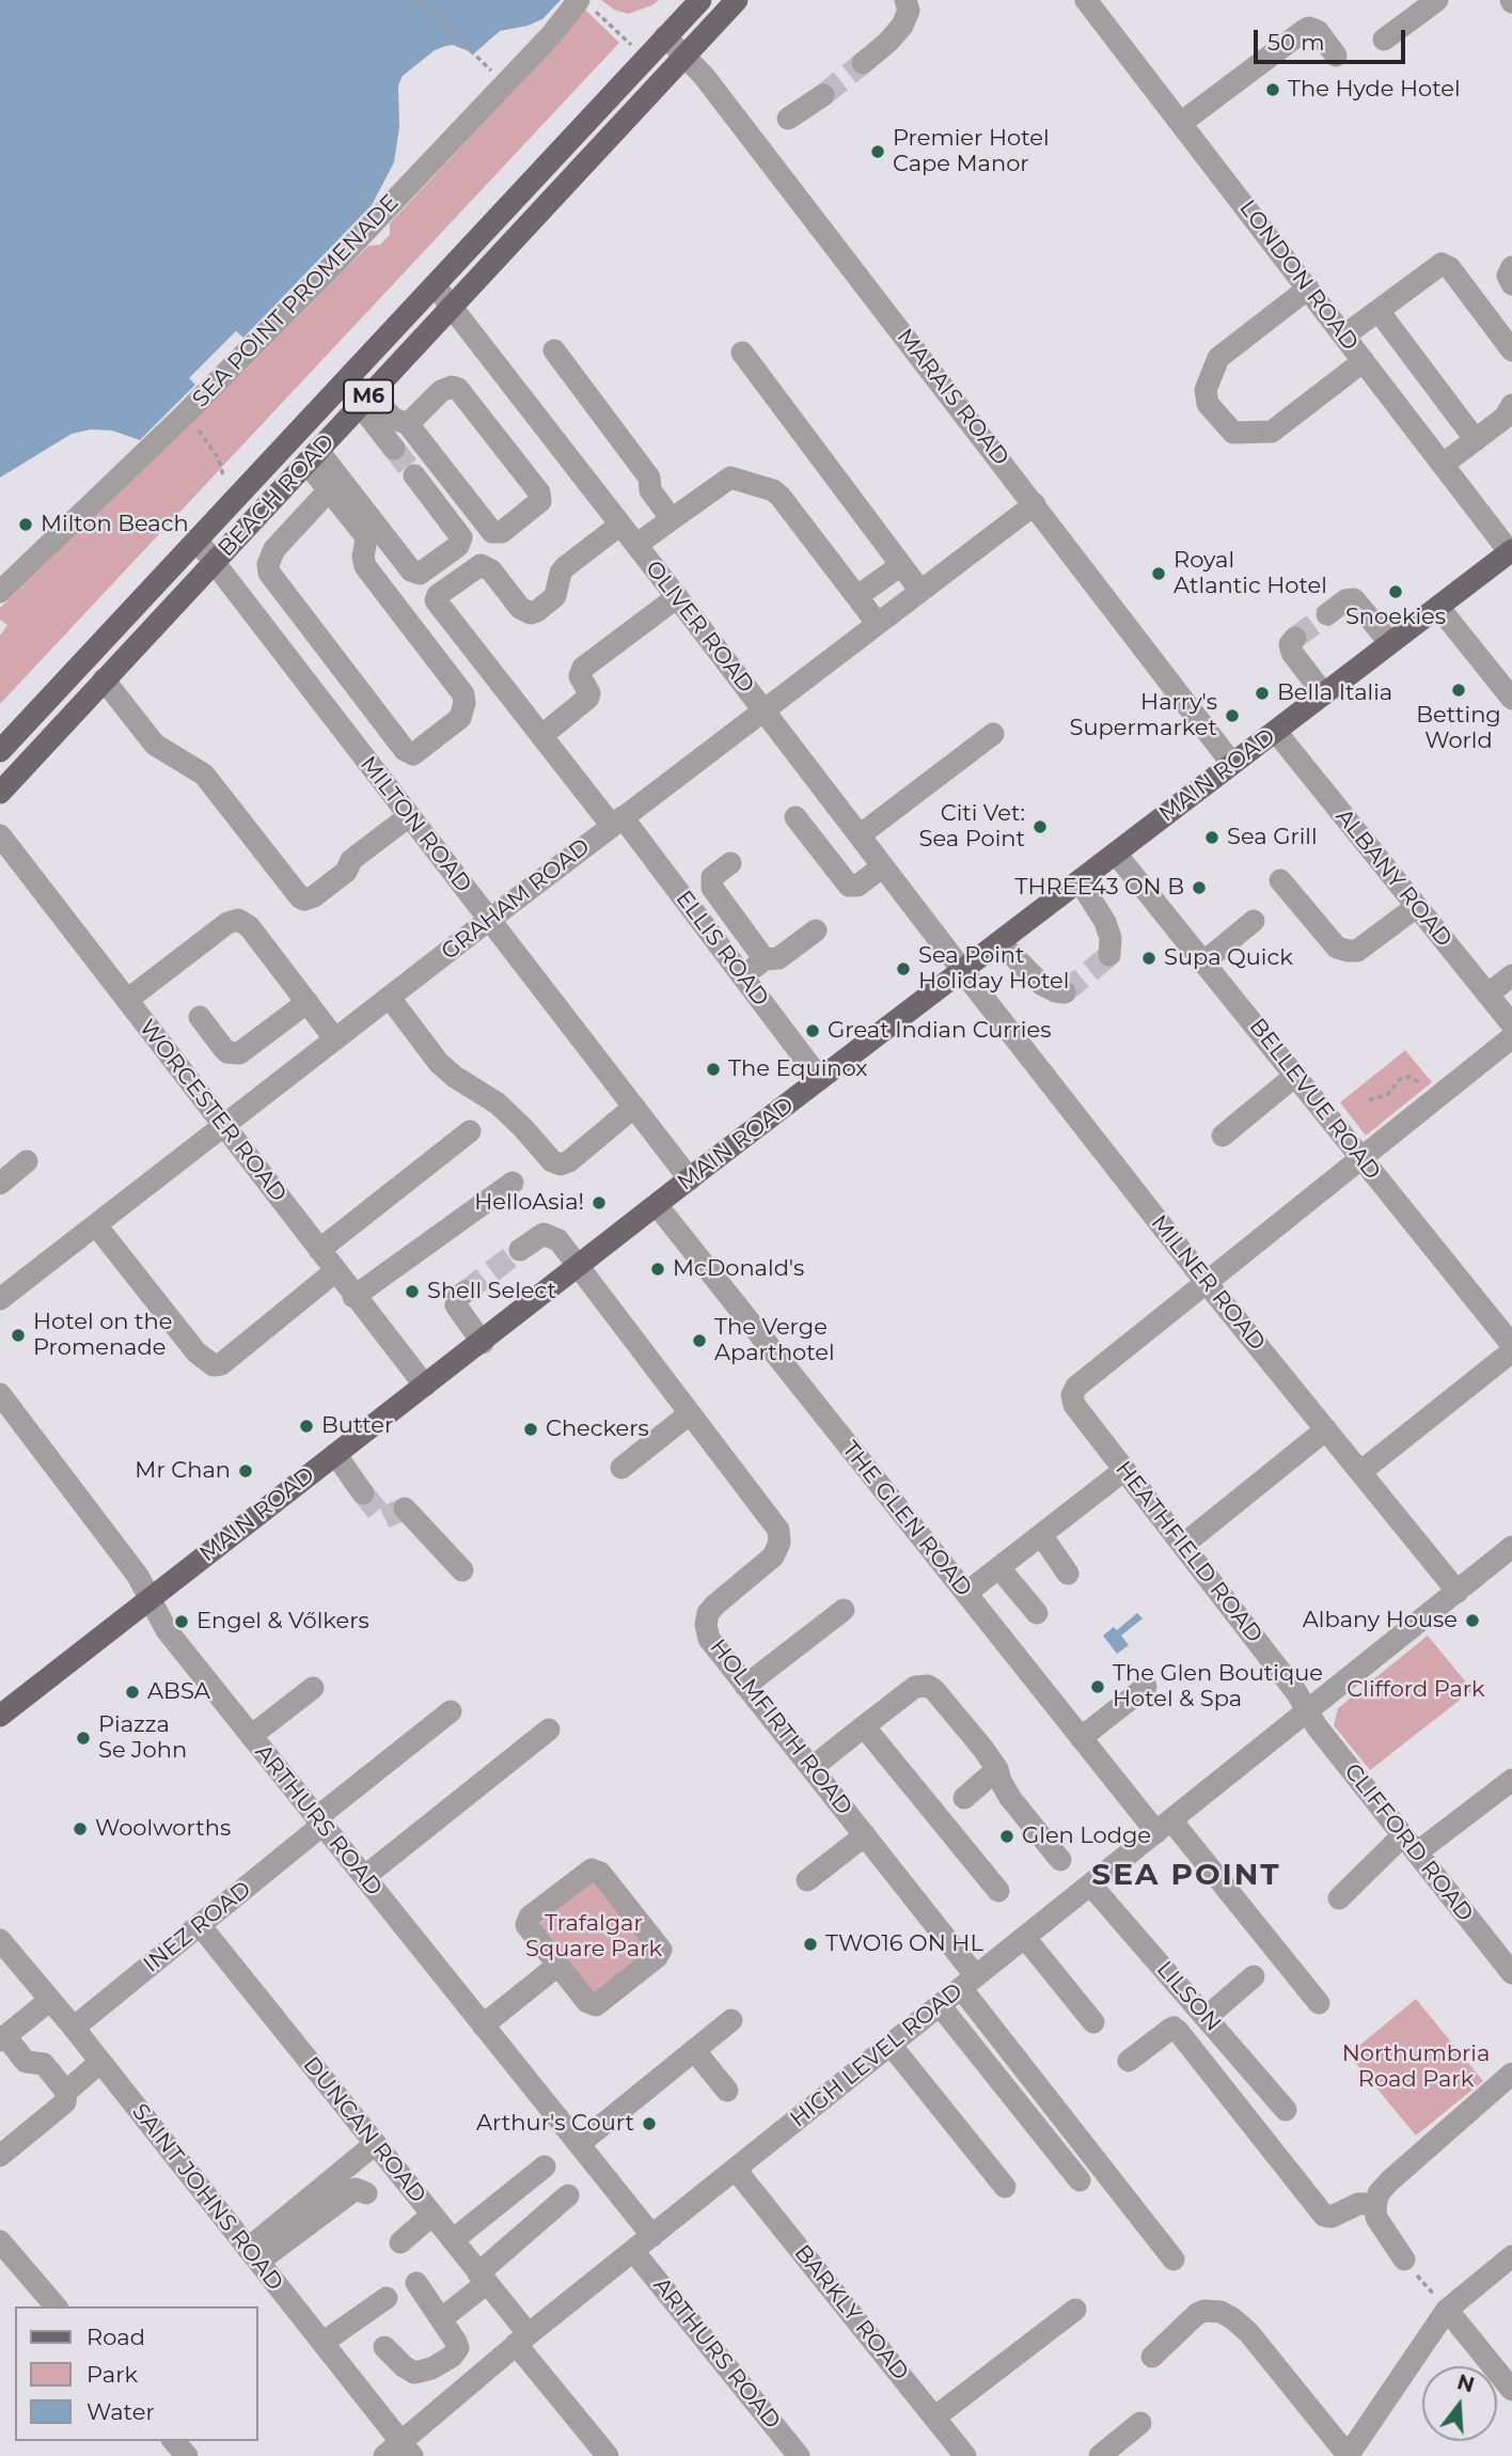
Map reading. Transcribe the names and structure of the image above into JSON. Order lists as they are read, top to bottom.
{
  "streets": {
    "main road": ["M6", "BEACH ROAD", "MAIN ROAD"],
    "street": [
      "LONDON ROAD",
      "SEA POINT PROMENADE",
      "MARAIS ROAD",
      "OLIVER ROAD",
      "MILTON ROAD",
      "ALBANY ROAD",
      "GRAHAM ROAD",
      "ELLIS ROAD",
      "BELLEVUE ROAD",
      "WORCESTER ROAD",
      "MILNER ROAD",
      "THE GLEN ROAD",
      "HEATHFIELD ROAD",
      "HOLMFIRTH ROAD",
      "ARTHURS ROAD",
      "CLIFFORD ROAD",
      "INEZ ROAD",
      "LILSON",
      "HIGH LEVEL ROAD",
      "DUNCAN ROAD",
      "SAINT JOHNS ROAD",
      "BARKLY ROAD"
    ]
  },
  "crossings": [
    ["LONDON ROAD", "MAIN ROAD"],
    ["MARAIS ROAD", "BEACH ROAD"],
    ["MARAIS ROAD", "MAIN ROAD"],
    ["MARAIS ROAD", "GRAHAM ROAD"],
    ["BEACH ROAD", "OLIVER ROAD"],
    ["BEACH ROAD", "MILTON ROAD"],
    ["OLIVER ROAD", "MAIN ROAD"],
    ["OLIVER ROAD", "GRAHAM ROAD"],
    ["OLIVER ROAD", "ELLIS ROAD"],
    ["OLIVER ROAD", "MILNER ROAD"],
    ["MAIN ROAD", "MILTON ROAD"],
    ["MAIN ROAD", "ALBANY ROAD"],
    ["MAIN ROAD", "ELLIS ROAD"],
    ["MAIN ROAD", "BELLEVUE ROAD"],
    ["MAIN ROAD", "WORCESTER ROAD"],
    ["MAIN ROAD", "MILNER ROAD"],
    ["MAIN ROAD", "THE GLEN ROAD"],
    ["MAIN ROAD", "HOLMFIRTH ROAD"],
    ["MAIN ROAD", "ARTHURS ROAD"],
    ["MILTON ROAD", "GRAHAM ROAD"],
    ["GRAHAM ROAD", "ELLIS ROAD"],
    ["GRAHAM ROAD", "WORCESTER ROAD"],
    ["MILNER ROAD", "HEATHFIELD ROAD"],
    ["MILNER ROAD", "HIGH LEVEL ROAD"],
    ["THE GLEN ROAD", "HIGH LEVEL ROAD"],
    ["HEATHFIELD ROAD", "CLIFFORD ROAD"],
    ["HEATHFIELD ROAD", "HIGH LEVEL ROAD"],
    ["HOLMFIRTH ROAD", "HIGH LEVEL ROAD"],
    ["ARTHURS ROAD", "INEZ ROAD"],
    ["ARTHURS ROAD", "HIGH LEVEL ROAD"],
    ["CLIFFORD ROAD", "HIGH LEVEL ROAD"],
    ["INEZ ROAD", "DUNCAN ROAD"],
    ["INEZ ROAD", "SAINT JOHNS ROAD"],
    ["LILSON", "HIGH LEVEL ROAD"],
    ["HIGH LEVEL ROAD", "DUNCAN ROAD"],
    ["HIGH LEVEL ROAD", "SAINT JOHNS ROAD"],
    ["HIGH LEVEL ROAD", "BARKLY ROAD"]
  ],
  "districts": ["SEA POINT"],
  "parks": ["Clifford Park", "Trafalgar Square Park", "Northumbria Road Park"],
  "places": [
    "The Hyde Hotel",
    "Premier Hotel Cape Manor",
    "Milton Beach",
    "Royal Atlantic Hotel",
    "Snoekies",
    "Betting World",
    "Bella Italia",
    "Harry's Supermarket",
    "Citi Vet: Sea Point",
    "Sea Grill",
    "THREE43 ON B",
    "Supa Quick",
    "Sea Point Holiday Hotel",
    "Great Indian Curries",
    "The Equinox",
    "HelloAsia!",
    "McDonald's",
    "Shell Select",
    "Hotel on the Promenade",
    "The Verge Aparthotel",
    "Butter",
    "Checkers",
    "Mr Chan",
    "Albany House",
    "Engel & Vőlkers",
    "The Glen Boutique Hotel & Spa",
    "ABSA",
    "Piazza Se John",
    "Woolworths",
    "Glen Lodge",
    "TWO16 ON HL",
    "Arthur's Court"
  ],
  "legend": ["Road", "Park", "Water"],
  "scale_bar": "50 m",
  "north": "top"
}
